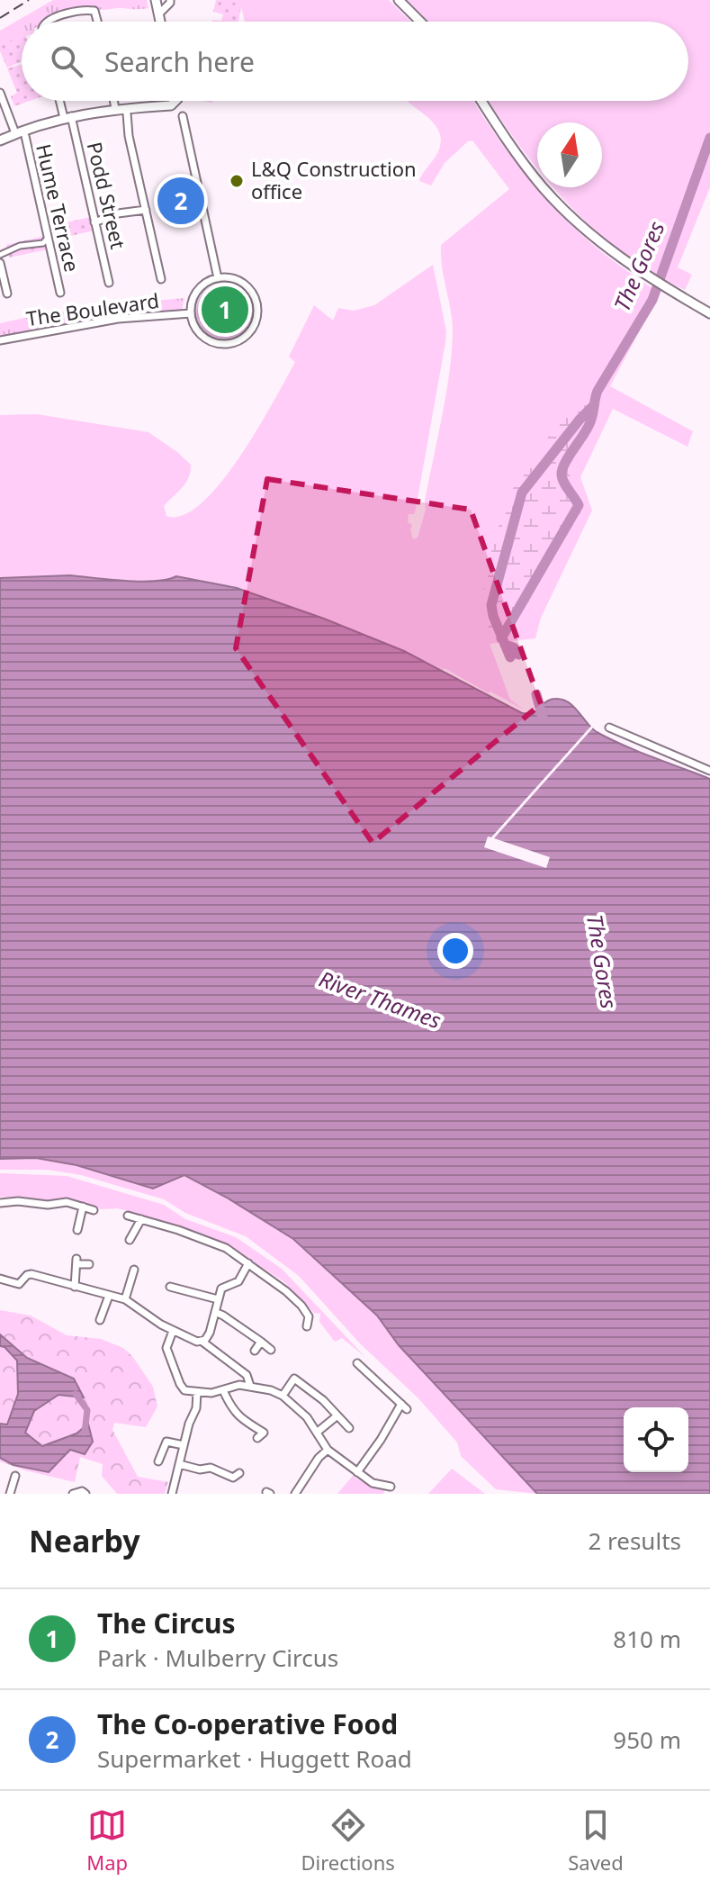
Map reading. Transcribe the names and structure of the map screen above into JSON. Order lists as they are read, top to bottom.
{
  "streets": {
    "street": ["Podd Street", "Hume Terrace", "The Boulevard"]
  },
  "water": ["The Gores", "River Thames"],
  "places": ["L&Q Construction office"],
  "north": "top",
  "page": {
    "search": "Search here",
    "pins": ["2", "1"],
    "heading": ["Nearby", "2 results"],
    "list": [
      {
        "mark": "1",
        "name": "The Circus",
        "note": "Park · Mulberry Circus",
        "value": "810 m"
      },
      {
        "mark": "2",
        "name": "The Co-operative Food",
        "note": "Supermarket · Huggett Road",
        "value": "950 m"
      }
    ],
    "nav": ["Map", "Directions", "Saved"]
  }
}
